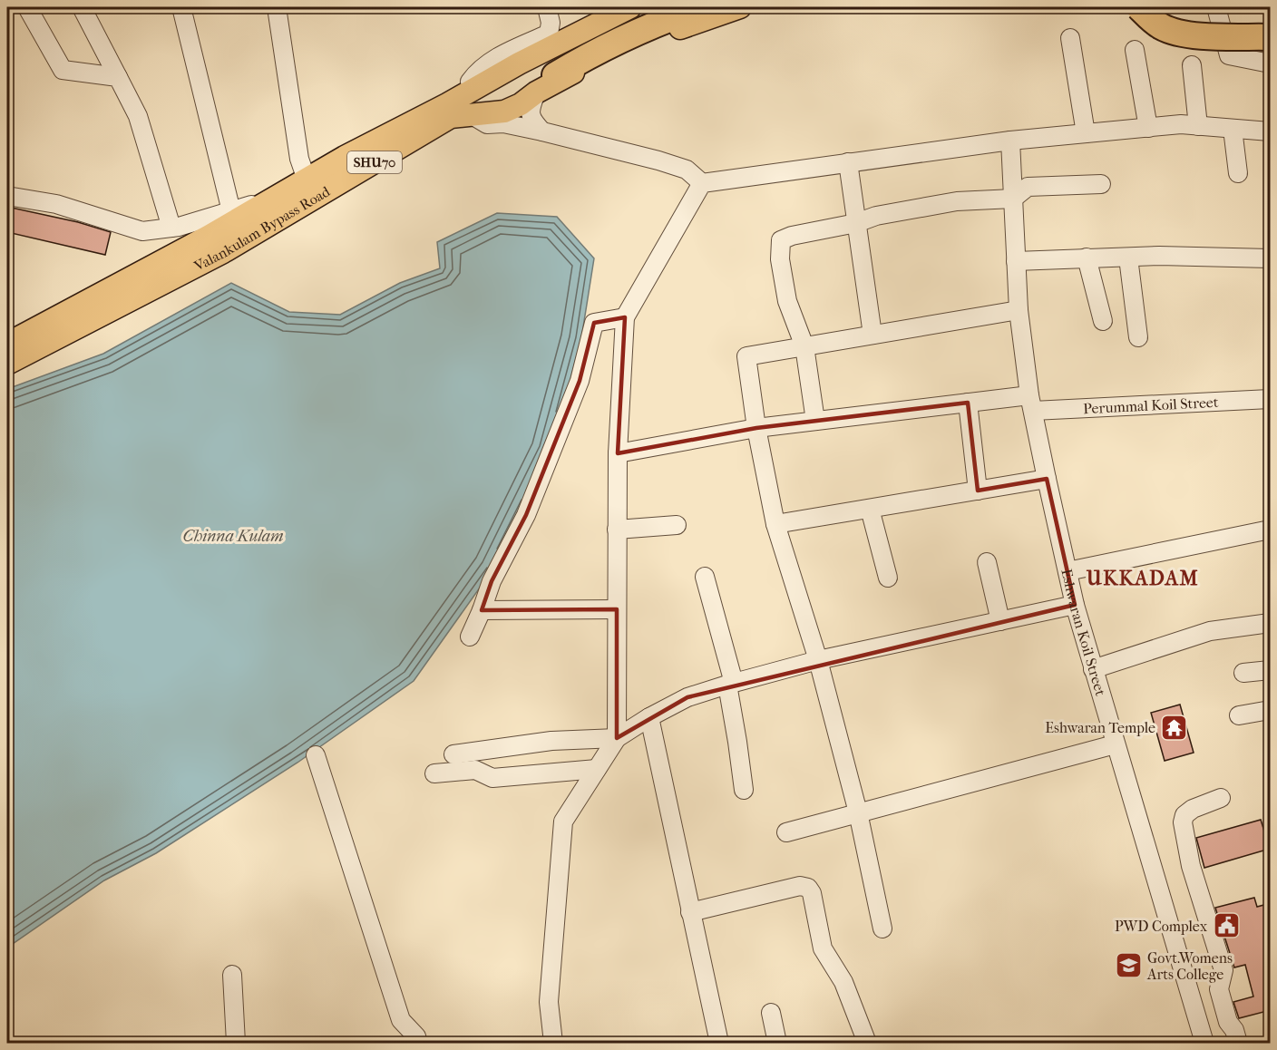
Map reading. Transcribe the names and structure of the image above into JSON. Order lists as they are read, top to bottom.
{
  "streets": {
    "main road": ["SHU70", "Valankulam Bypass Road"],
    "street": ["Perummal Koil Street", "Eshwaran Koil Street"]
  },
  "crossings": [
    ["Perummal Koil Street", "Eshwaran Koil Street"]
  ],
  "districts": ["UKKADAM"],
  "water": ["Chinna Kulam"],
  "places": {
    "temple": ["Eshwaran Temple"],
    "public building": ["PWD Complex"],
    "school or university": ["Govt.Womens Arts College"]
  }
}
